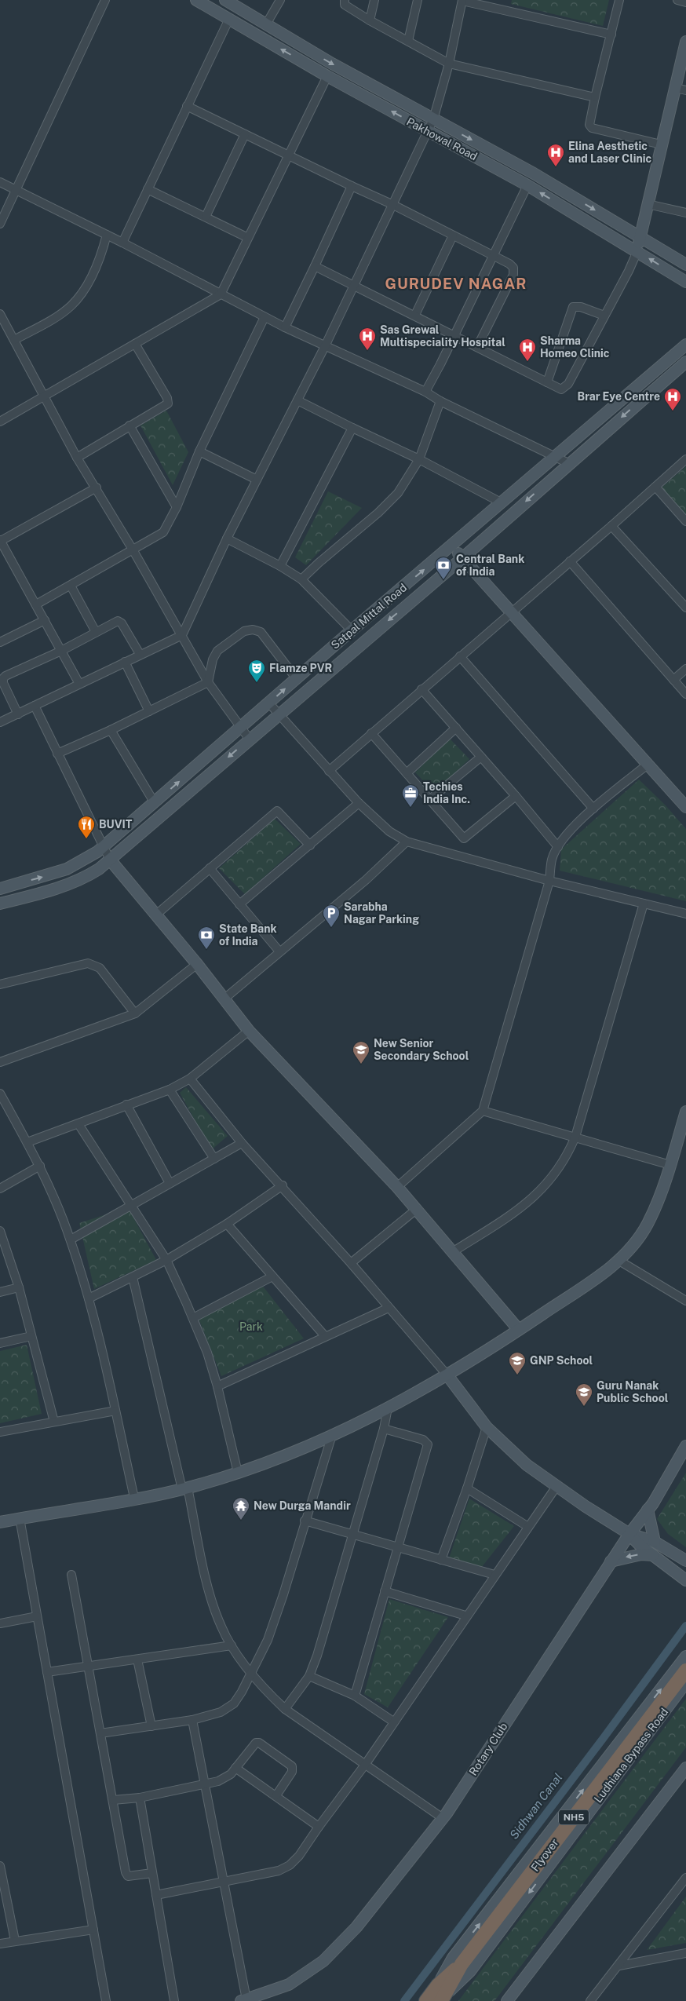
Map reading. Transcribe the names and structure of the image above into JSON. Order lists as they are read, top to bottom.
{
  "streets": {
    "highway": ["NH5", "Flyover"],
    "street": [
      "Pakhowal Road",
      "Satpal Mittal Road",
      "Rotary Club",
      "Ludhiana Bypass Road"
    ]
  },
  "crossings": [
    ["Ludhiana Bypass Road", "NH5"],
    ["Ludhiana Bypass Road", "Flyover"],
    ["NH5", "Flyover"]
  ],
  "districts": ["GURUDEV NAGAR"],
  "water": ["Sidhwan Canal"],
  "parks": ["Park"],
  "places": {
    "hospital": [
      "Elina Aesthetic and Laser Clinic",
      "Sas Grewal Multispeciality Hospital",
      "Sharma Homeo Clinic",
      "Brar Eye Centre"
    ],
    "bank": ["Central Bank of India", "State Bank of India"],
    "theatre": ["Flamze PVR"],
    "office": ["Techies India Inc."],
    "restaurant": ["BUVIT"],
    "parking": ["Sarabha Nagar Parking"],
    "school or university": ["New Senior Secondary School", "GNP School", "Guru Nanak Public School"],
    "temple": ["New Durga Mandir"]
  }
}
